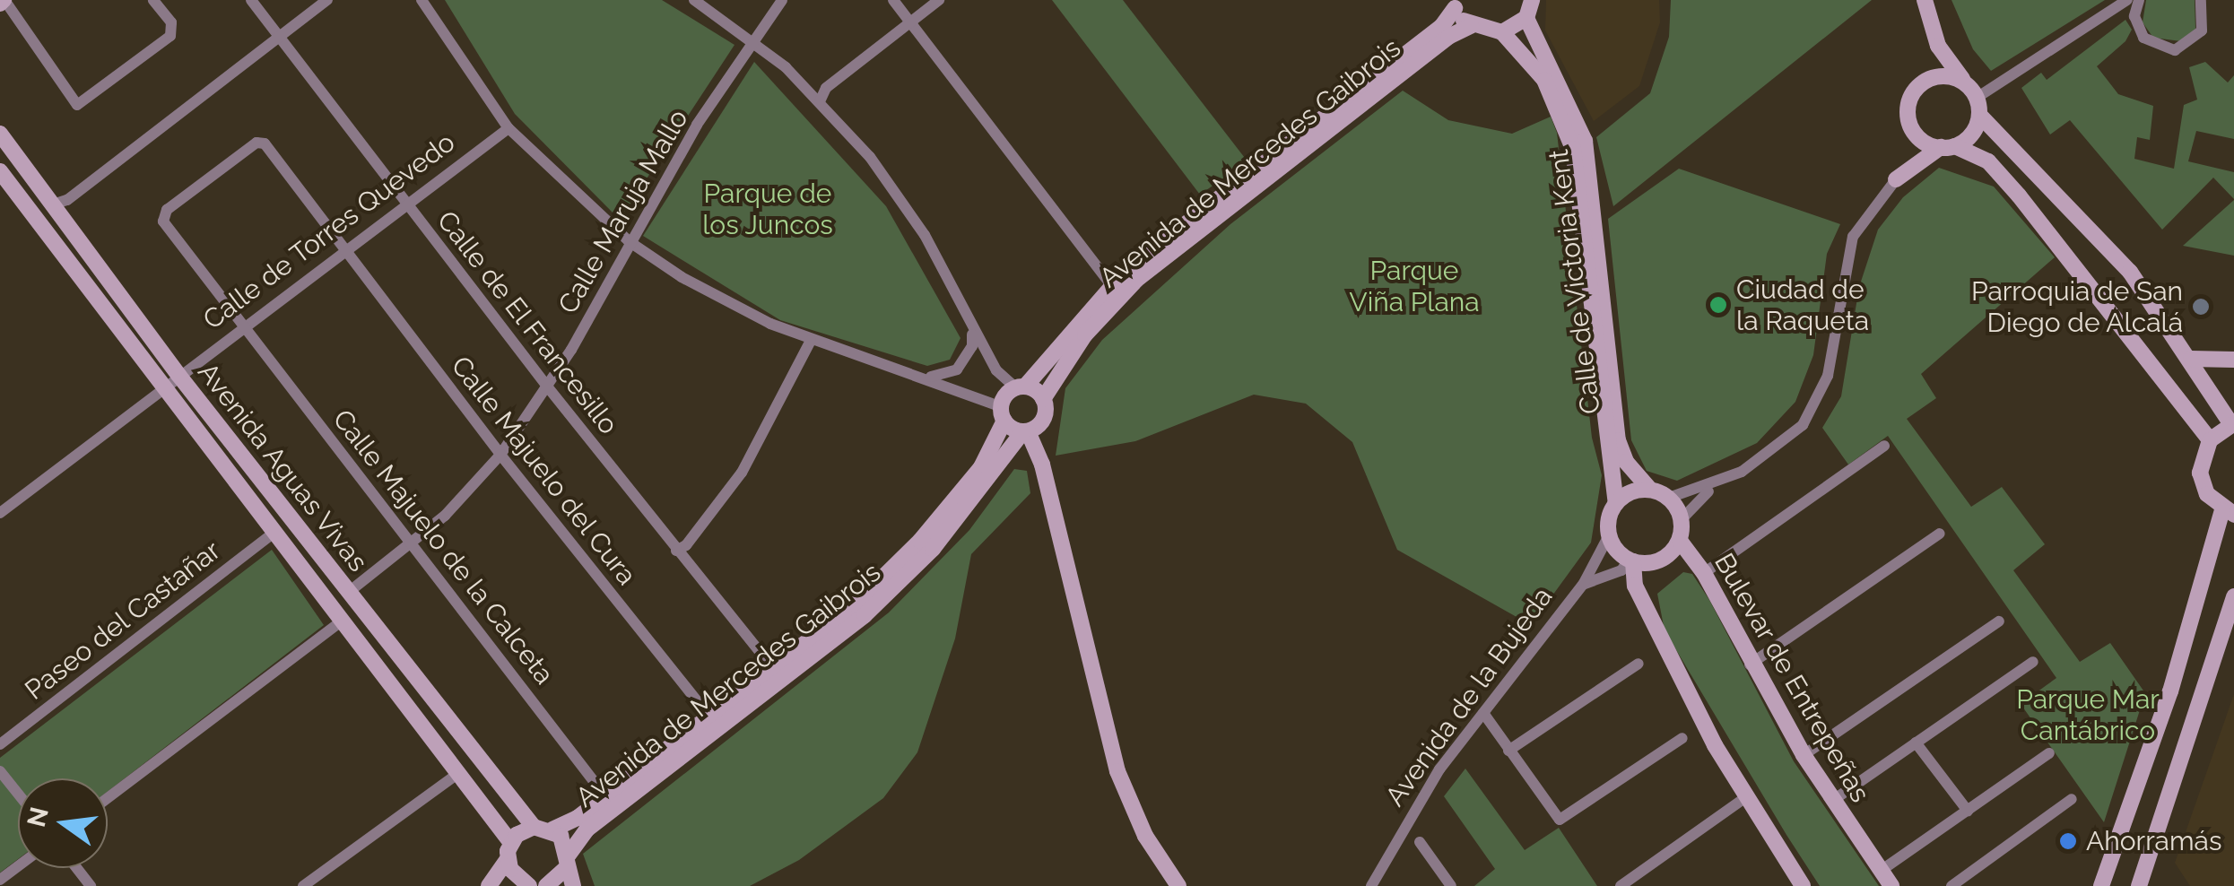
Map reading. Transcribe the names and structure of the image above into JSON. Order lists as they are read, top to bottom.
{
  "streets": {
    "street": [
      "Avenida de Mercedes Gaibrois",
      "Calle Maruja Mallo",
      "Calle de Torres Quevedo",
      "Calle de Victoria Kent",
      "Calle de El Francesillo",
      "Avenida Aguas Vivas",
      "Calle Majuelo del Cura",
      "Calle Majuelo de la Calceta",
      "Paseo del Castañar",
      "Bulevar de Entrepeñas",
      "Avenida de la Bujeda"
    ]
  },
  "crossings": [
    ["Avenida de Mercedes Gaibrois", "Calle de El Francesillo"],
    ["Avenida de Mercedes Gaibrois", "Calle Majuelo del Cura"],
    ["Avenida de Mercedes Gaibrois", "Calle Majuelo de la Calceta"],
    ["Calle Maruja Mallo", "Calle de El Francesillo"],
    ["Calle Maruja Mallo", "Avenida Aguas Vivas"],
    ["Calle Maruja Mallo", "Calle Majuelo del Cura"],
    ["Calle Maruja Mallo", "Calle Majuelo de la Calceta"],
    ["Calle de Torres Quevedo", "Calle de El Francesillo"],
    ["Calle de Torres Quevedo", "Avenida Aguas Vivas"],
    ["Calle de Torres Quevedo", "Calle Majuelo del Cura"],
    ["Calle de Torres Quevedo", "Calle Majuelo de la Calceta"],
    ["Calle de Victoria Kent", "Bulevar de Entrepeñas"],
    ["Calle de Victoria Kent", "Avenida de la Bujeda"],
    ["Avenida Aguas Vivas", "Paseo del Castañar"],
    ["Calle Majuelo del Cura", "Calle Majuelo de la Calceta"],
    ["Bulevar de Entrepeñas", "Avenida de la Bujeda"]
  ],
  "parks": ["Parque de los Juncos", "Parque Viña Plana", "Parque Mar Cantábrico"],
  "places": ["Ciudad de la Raqueta", "Parroquia de San Diego de Alcalá", "Ahorramás"],
  "north": "left"
}
